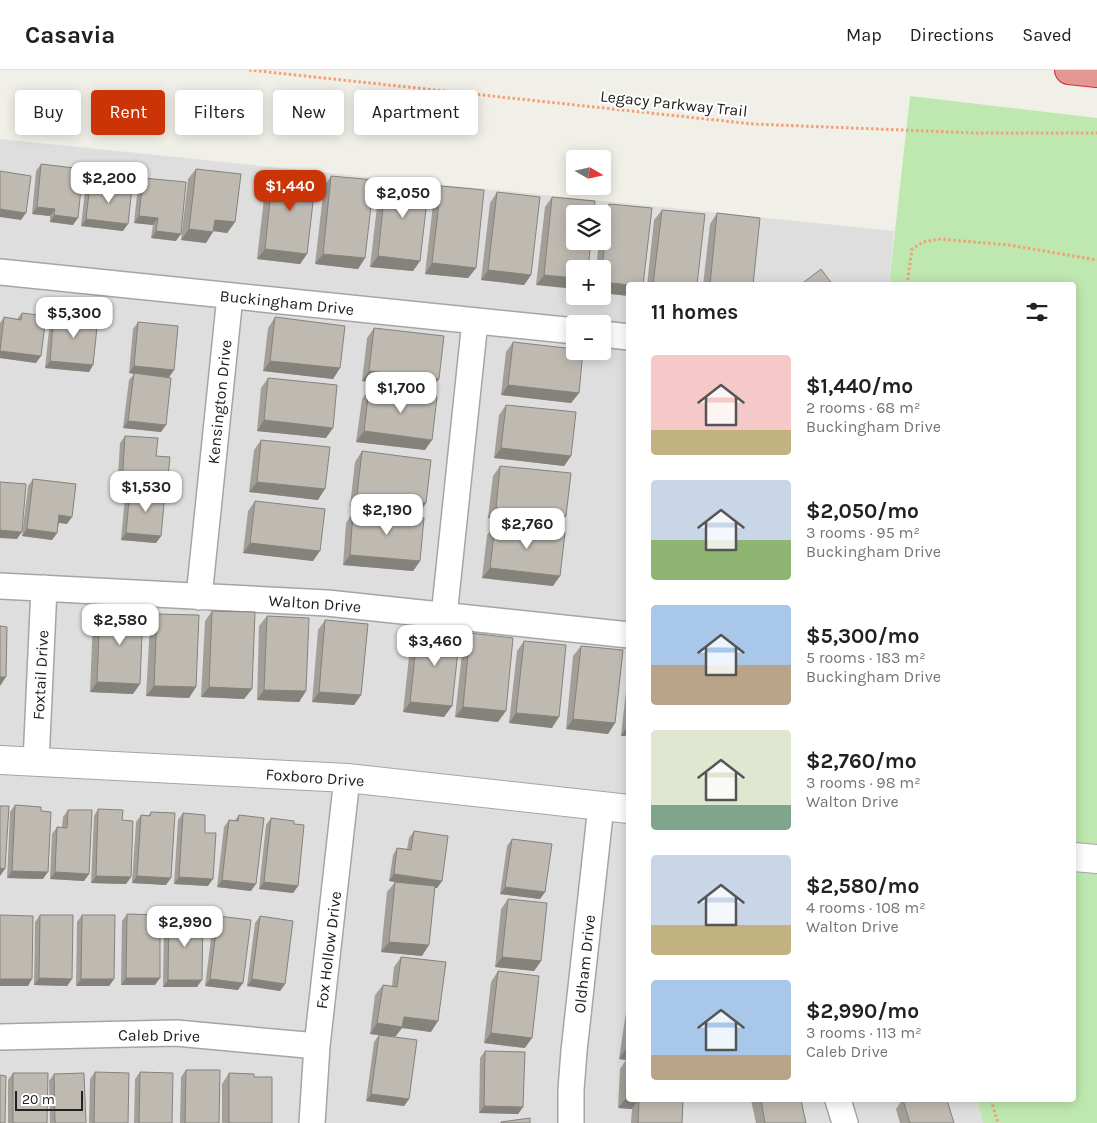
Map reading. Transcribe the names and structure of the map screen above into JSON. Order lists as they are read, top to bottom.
{
  "streets": {
    "street": [
      "Buckingham Drive",
      "Kensington Drive",
      "Walton Drive",
      "Foxtail Drive",
      "Foxboro Drive",
      "Fox Hollow Drive",
      "Oldham Drive",
      "Caleb Drive"
    ],
    "path": ["Legacy Parkway Trail"]
  },
  "crossings": [
    ["Buckingham Drive", "Kensington Drive"],
    ["Kensington Drive", "Walton Drive"],
    ["Walton Drive", "Foxtail Drive"],
    ["Foxtail Drive", "Foxboro Drive"],
    ["Foxboro Drive", "Fox Hollow Drive"],
    ["Foxboro Drive", "Oldham Drive"],
    ["Fox Hollow Drive", "Caleb Drive"]
  ],
  "scale_bar": "20 m",
  "north": "right",
  "page": {
    "header": "Casavia",
    "nav": ["Map", "Directions", "Saved"],
    "chip": [
      "Buy",
      "Rent",
      "Filters",
      "New",
      "Apartment"
    ],
    "map_buttons": ["+", "−"],
    "price": [
      "$2,200",
      "$1,440",
      "$2,050",
      "$5,300",
      "$1,700",
      "$1,530",
      "$2,190",
      "$2,760",
      "$2,580",
      "$3,460",
      "$2,990"
    ],
    "heading": "11 homes",
    "list": [
      {
        "name": "$1,440/mo",
        "note": "2 rooms · 68 m² · Buckingham Drive"
      },
      {
        "name": "$2,050/mo",
        "note": "3 rooms · 95 m² · Buckingham Drive"
      },
      {
        "name": "$5,300/mo",
        "note": "5 rooms · 183 m² · Buckingham Drive"
      },
      {
        "name": "$2,760/mo",
        "note": "3 rooms · 98 m² · Walton Drive"
      },
      {
        "name": "$2,580/mo",
        "note": "4 rooms · 108 m² · Walton Drive"
      },
      {
        "name": "$2,990/mo",
        "note": "3 rooms · 113 m² · Caleb Drive"
      }
    ],
    "scale": "20 m"
  }
}
